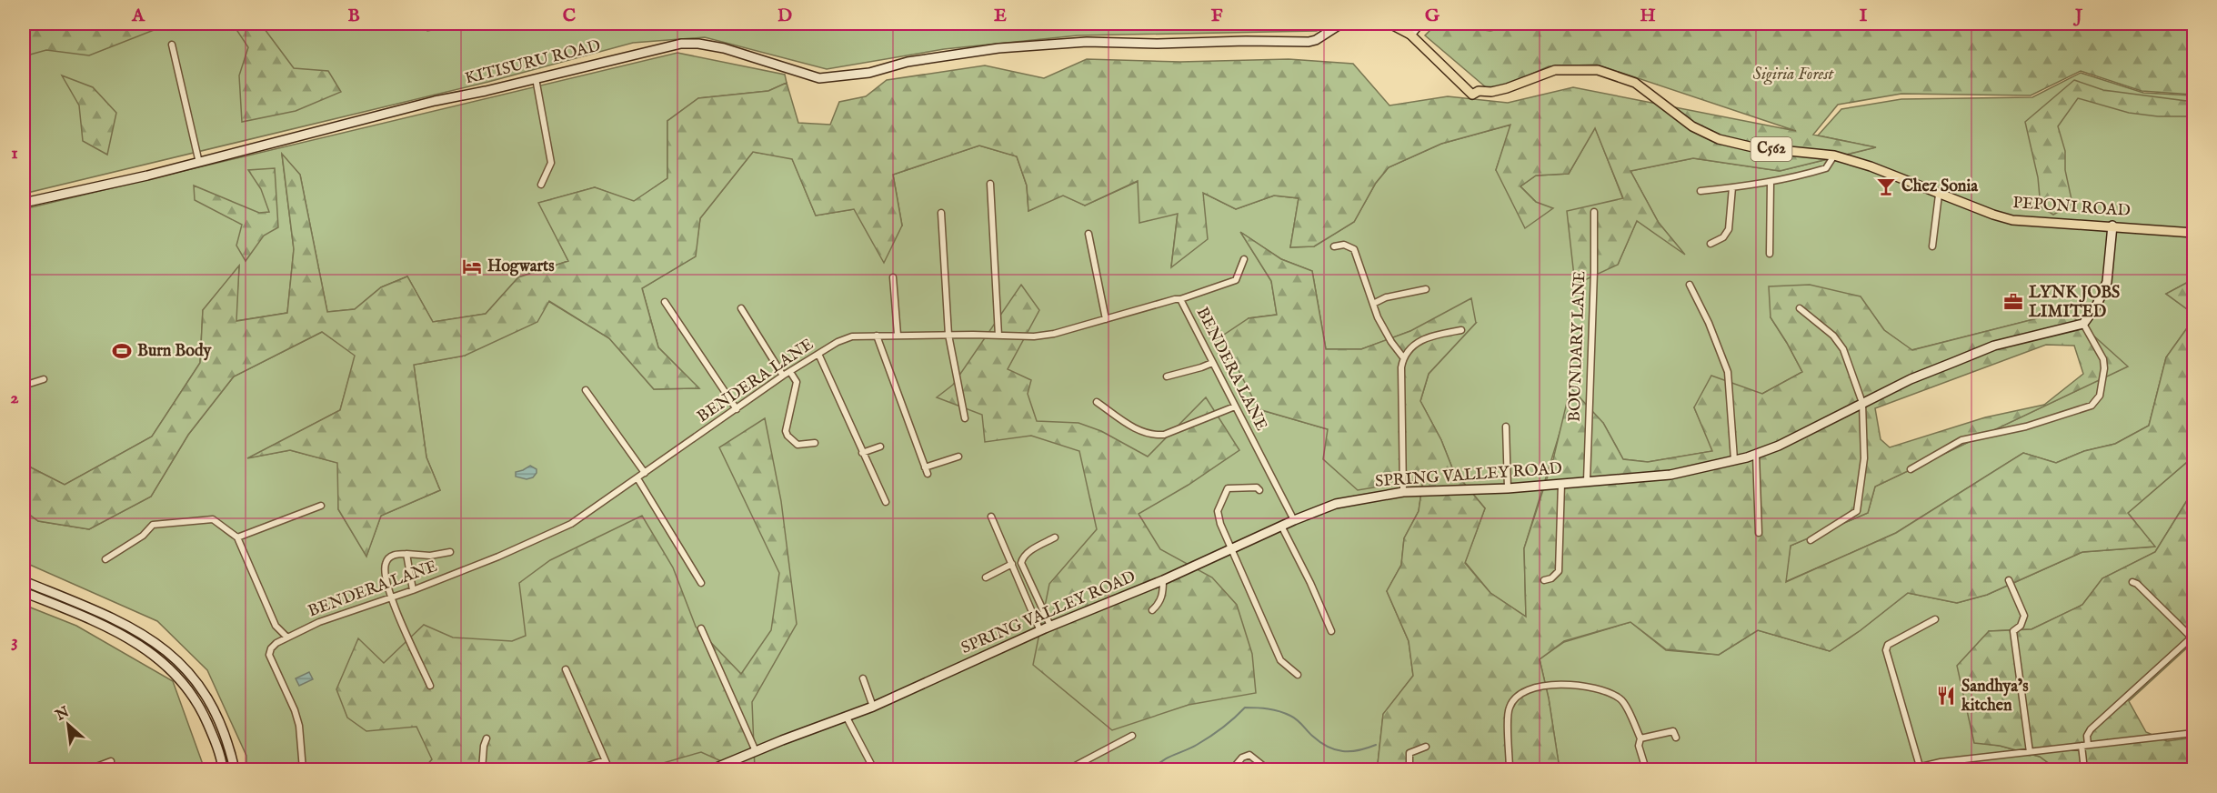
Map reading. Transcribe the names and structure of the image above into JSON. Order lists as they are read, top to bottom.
{
  "streets": {
    "main road": ["C562", "PEPONI ROAD"],
    "street": [
      "KITISURU ROAD",
      "BOUNDARY LANE",
      "BENDERA LANE",
      "SPRING VALLEY ROAD"
    ]
  },
  "crossings": [
    ["BOUNDARY LANE", "SPRING VALLEY ROAD"],
    ["BENDERA LANE", "SPRING VALLEY ROAD"]
  ],
  "parks": ["Sigiria Forest"],
  "places": {
    "bar": ["Chez Sonia"],
    "hotel": ["Hogwarts"],
    "office": ["LYNK JOBS LIMITED"],
    "sports": ["Burn Body"],
    "restaurant": ["Sandhya’s kitchen"]
  },
  "north": "top left",
  "grid": {
    "columns": [
      "A",
      "B",
      "C",
      "D",
      "E",
      "F",
      "G",
      "H",
      "I",
      "J"
    ],
    "rows": ["1", "2", "3"]
  }
}
